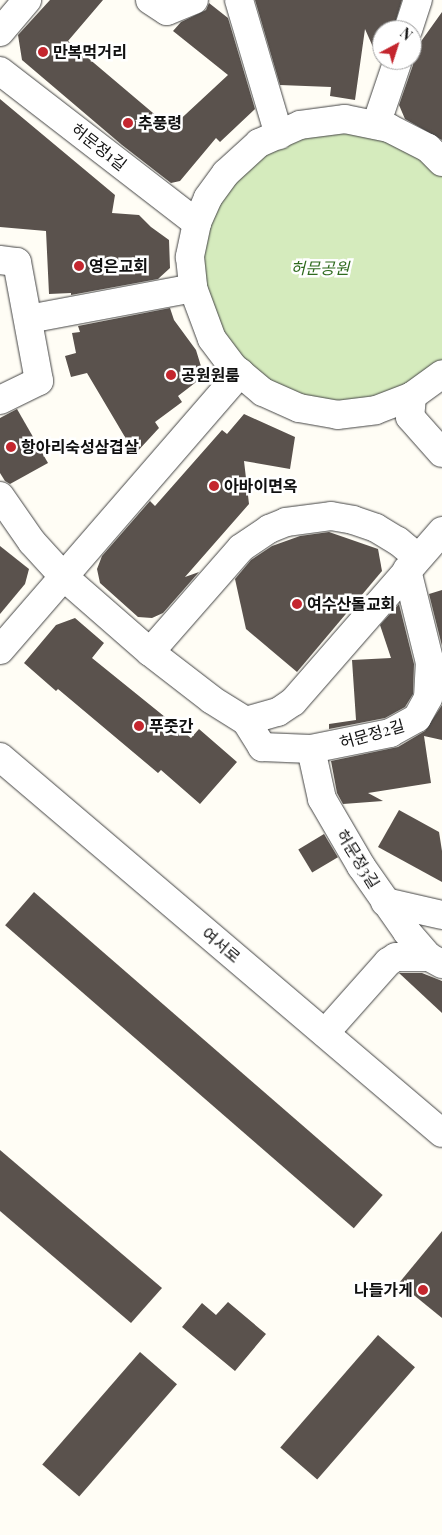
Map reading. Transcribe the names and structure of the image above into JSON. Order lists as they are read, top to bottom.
{
  "streets": {
    "street": [
      "허문정1길",
      "허문정2길",
      "허문정3길",
      "여서로"
    ]
  },
  "crossings": [
    ["허문정2길", "허문정3길"],
    ["허문정3길", "여서로"]
  ],
  "parks": ["허문공원"],
  "places": [
    "만복먹거리",
    "추풍령",
    "영은교회",
    "공원원룸",
    "항아리숙성삼겹살",
    "아바이면옥",
    "여수산돌교회",
    "푸줏간",
    "나들가게"
  ],
  "north": "top right"
}
